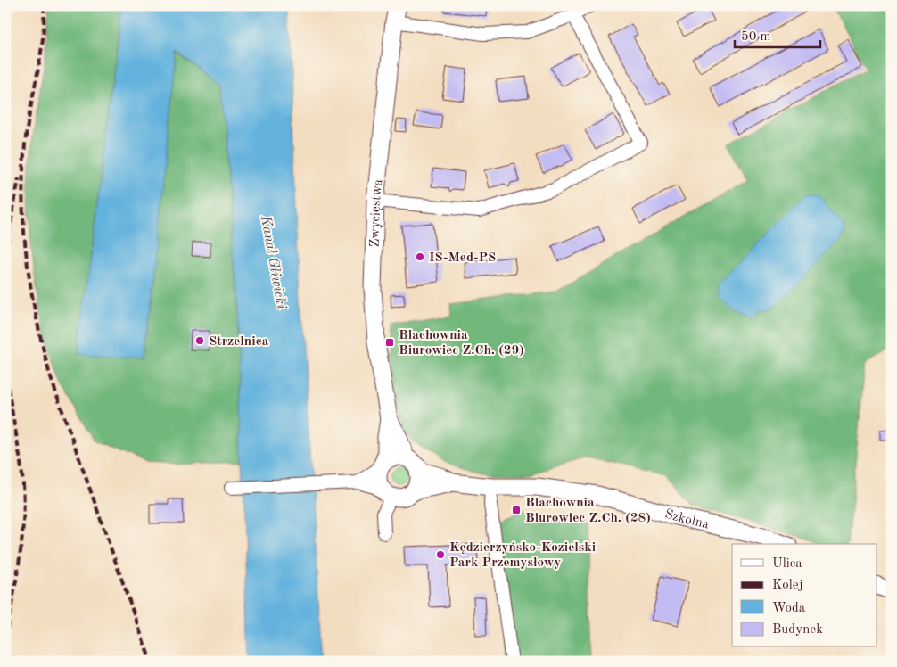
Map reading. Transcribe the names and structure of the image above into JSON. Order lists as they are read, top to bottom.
{
  "streets": {
    "street": ["Zwycięstwa", "Szkolna"]
  },
  "crossings": [
    ["Zwycięstwa", "Szkolna"]
  ],
  "water": ["Kanał Gliwicki"],
  "places": {
    "other": ["IS-Med-PS", "Strzelnica", "Kędzierzyńsko-Kozielski Park Przemysłowy"],
    "transit": ["Blachownia Biurowiec Z.Ch. (29)", "Blachownia Biurowiec Z.Ch. (28)"]
  },
  "legend": [
    "Ulica",
    "Kolej",
    "Woda",
    "Budynek"
  ],
  "scale_bar": "50 m"
}
